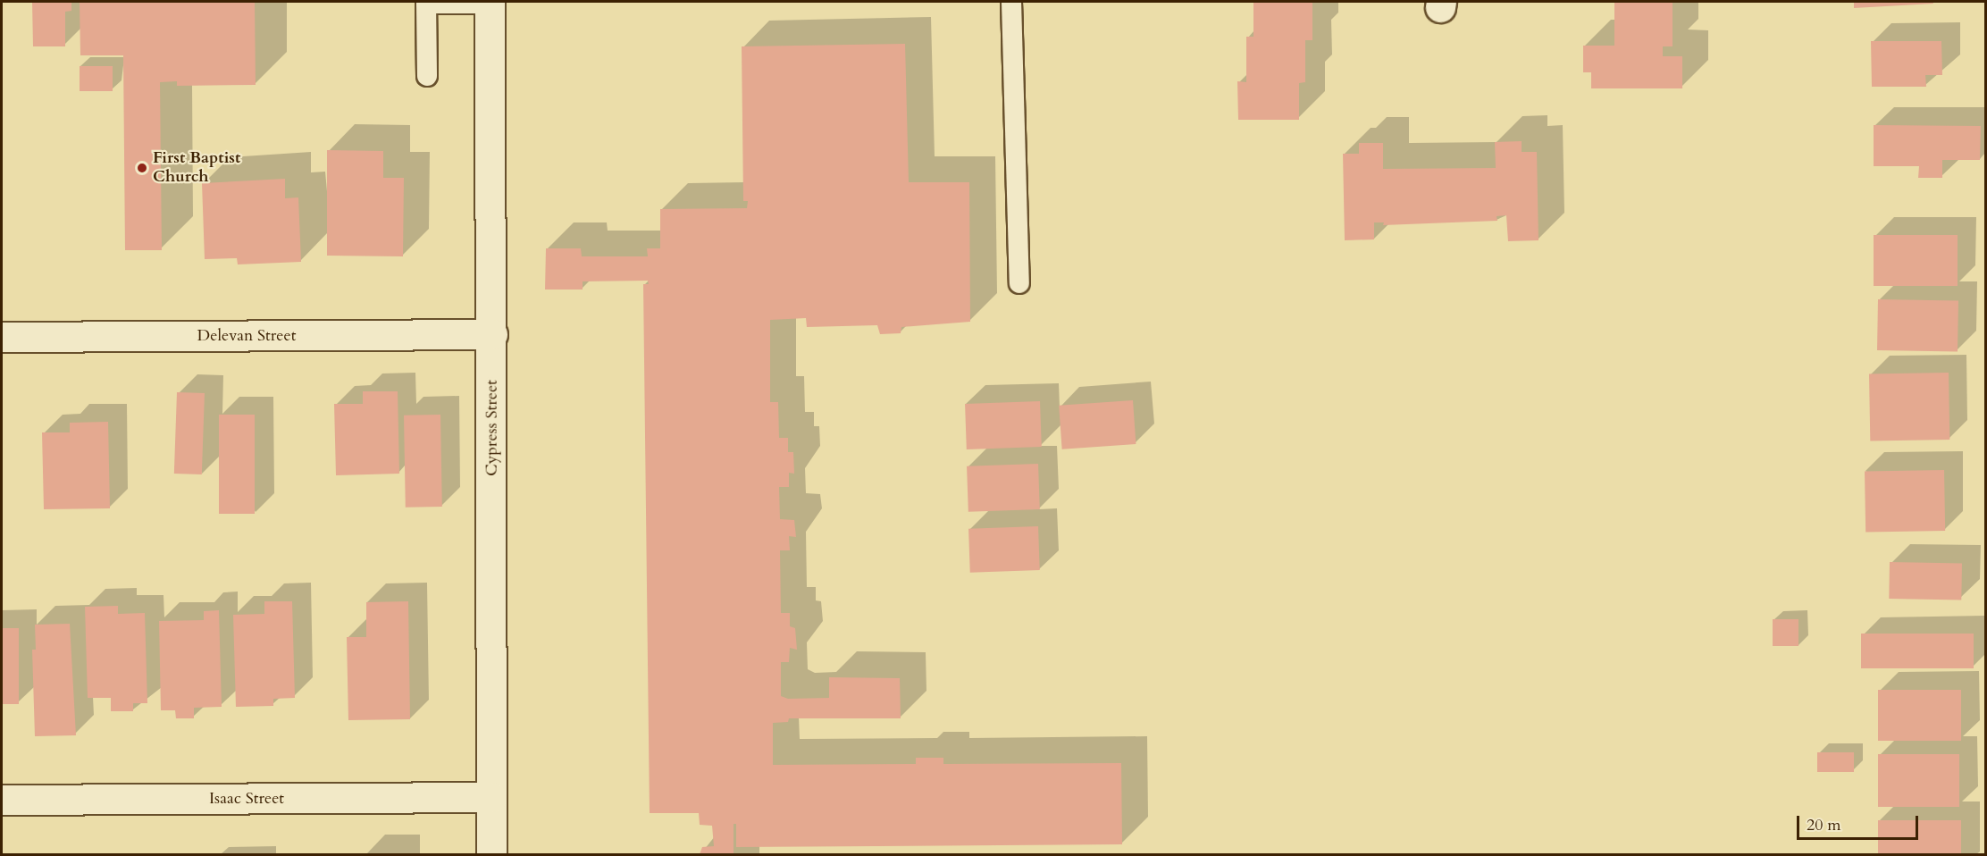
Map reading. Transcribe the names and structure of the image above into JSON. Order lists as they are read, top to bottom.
{
  "streets": {
    "street": ["Delevan Street", "Cypress Street", "Isaac Street"]
  },
  "crossings": [
    ["Delevan Street", "Cypress Street"],
    ["Cypress Street", "Isaac Street"]
  ],
  "places": ["First Baptist Church"],
  "scale_bar": "20 m"
}
